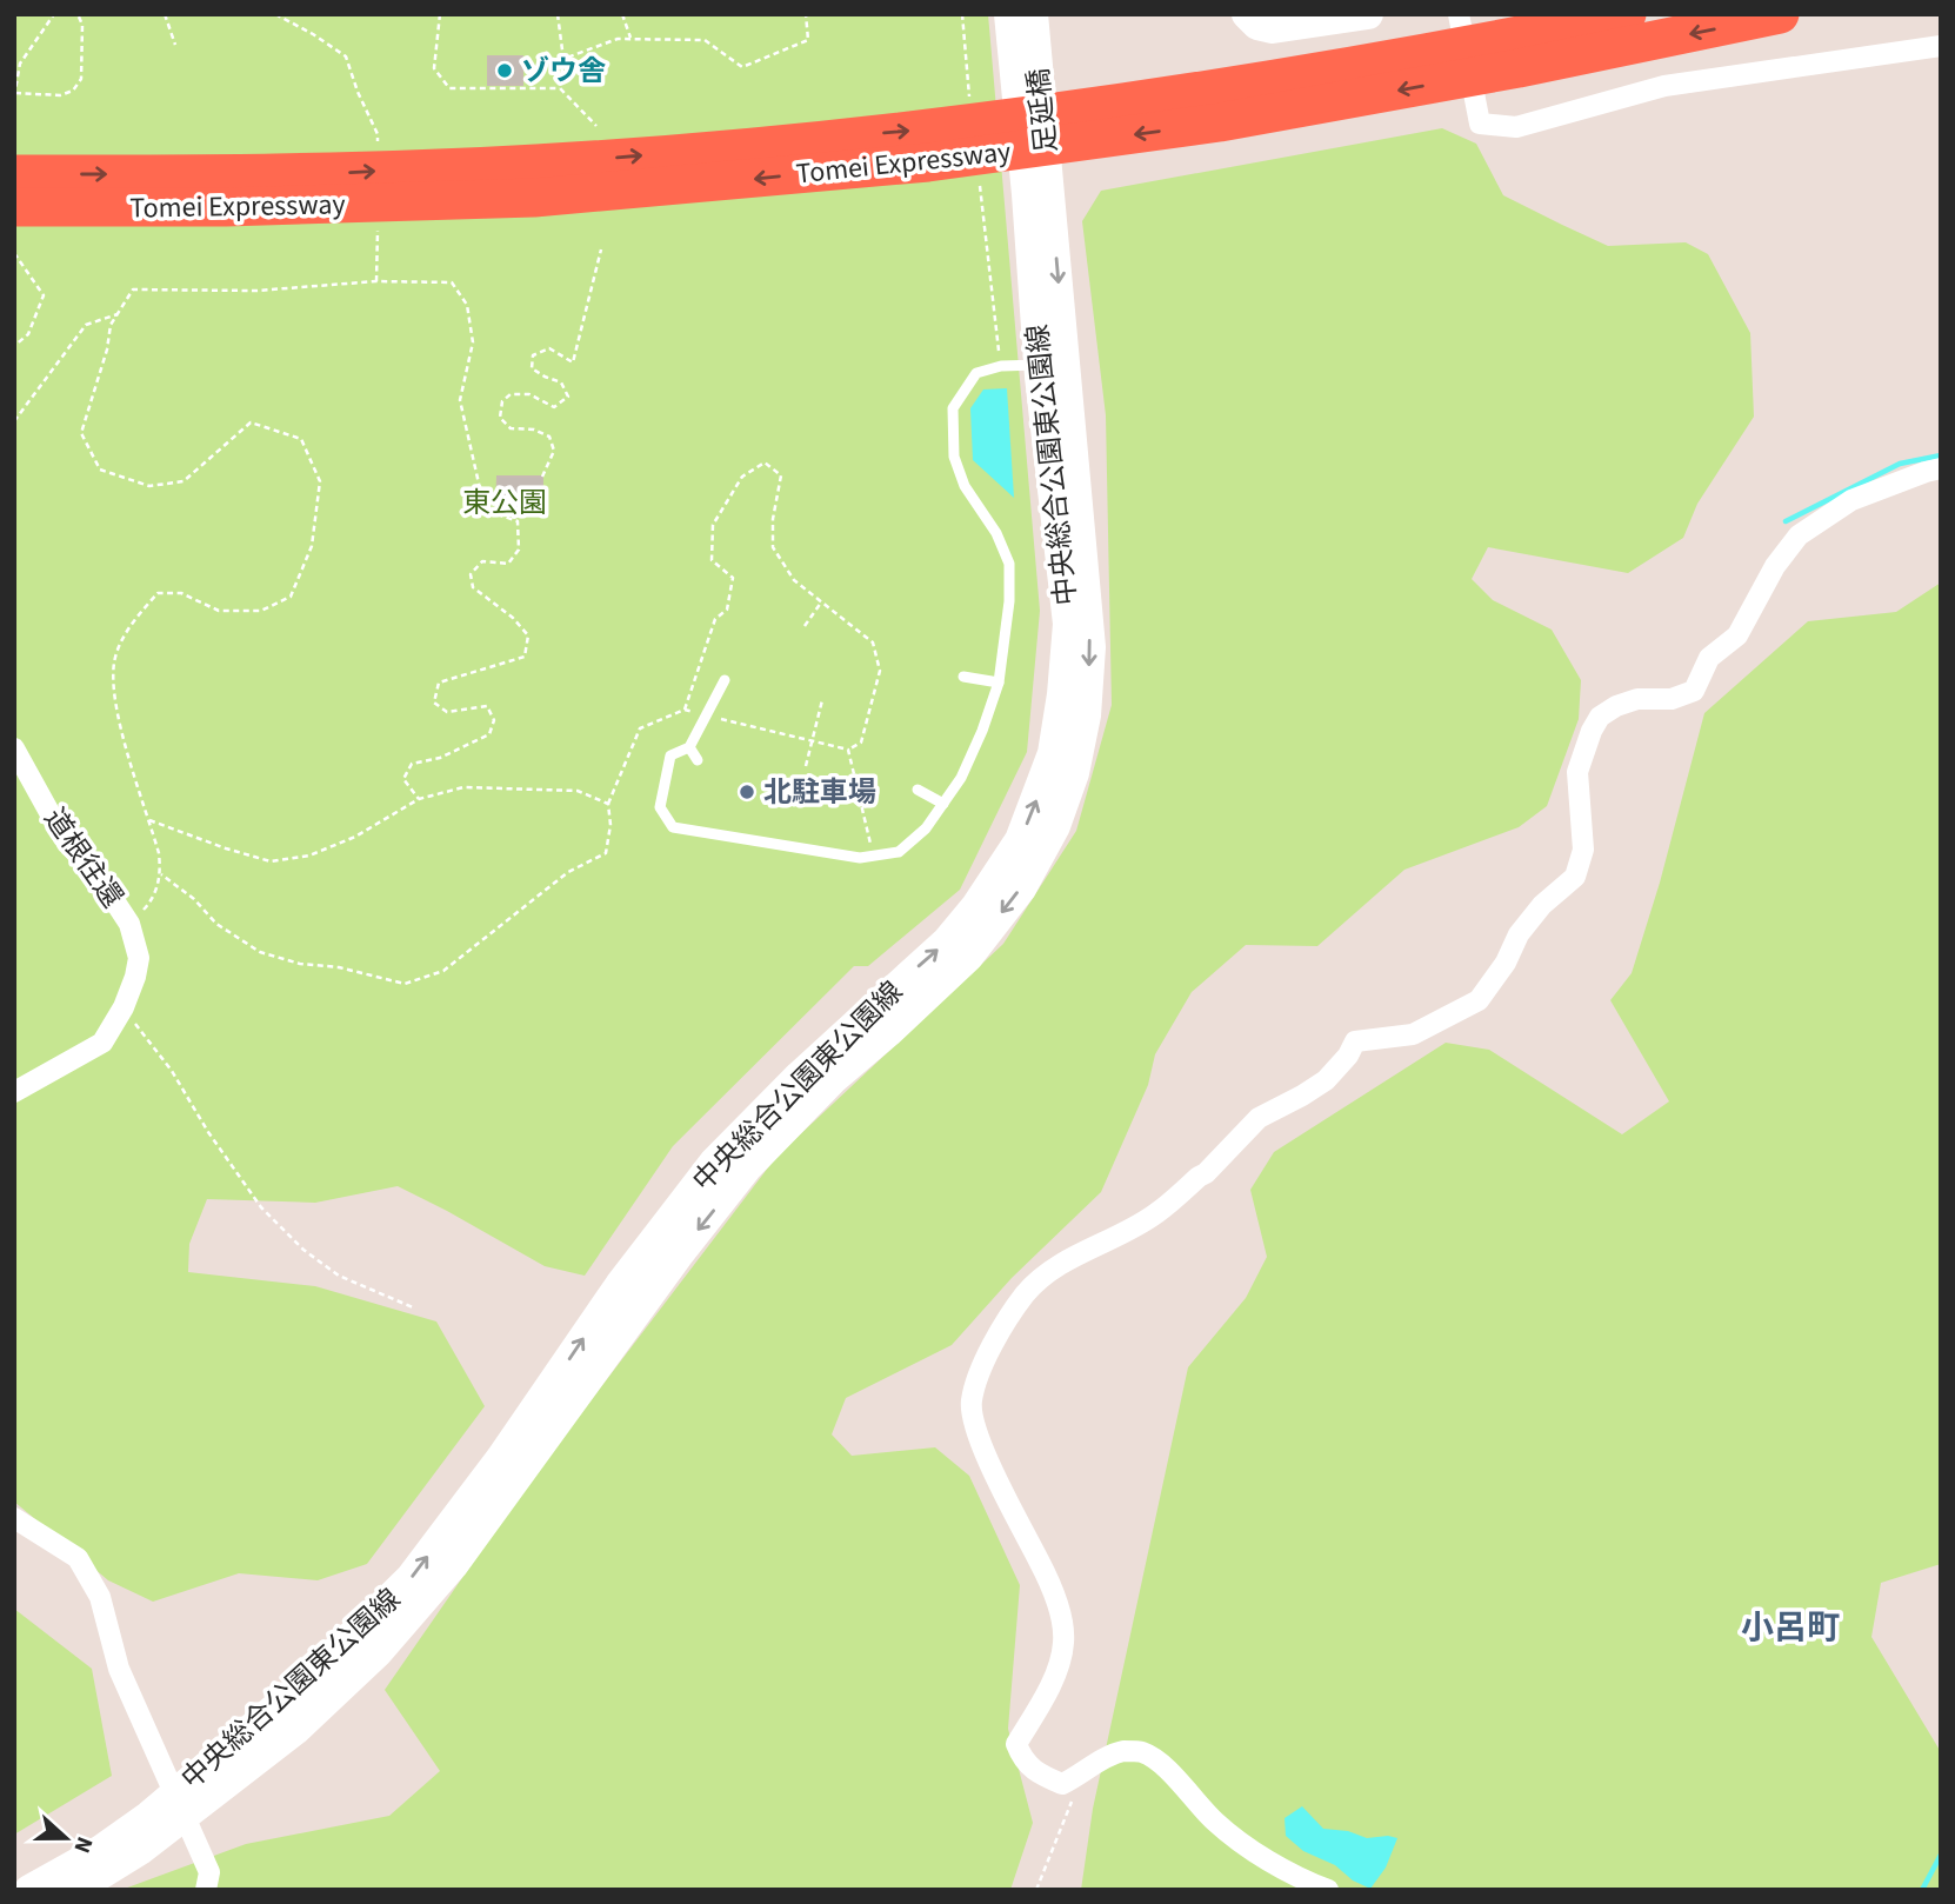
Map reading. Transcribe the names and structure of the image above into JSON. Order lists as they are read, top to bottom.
{
  "streets": {
    "highway": ["Tomei Expressway"],
    "street": ["足延橋", "中央総合公園東公園線", "道根往還"]
  },
  "crossings": [
    ["足延橋", "中央総合公園東公園線"]
  ],
  "districts": ["小呂町"],
  "parks": ["東公園"],
  "places": ["ゾウ舎", "北駐車場"],
  "north": "right"
}
